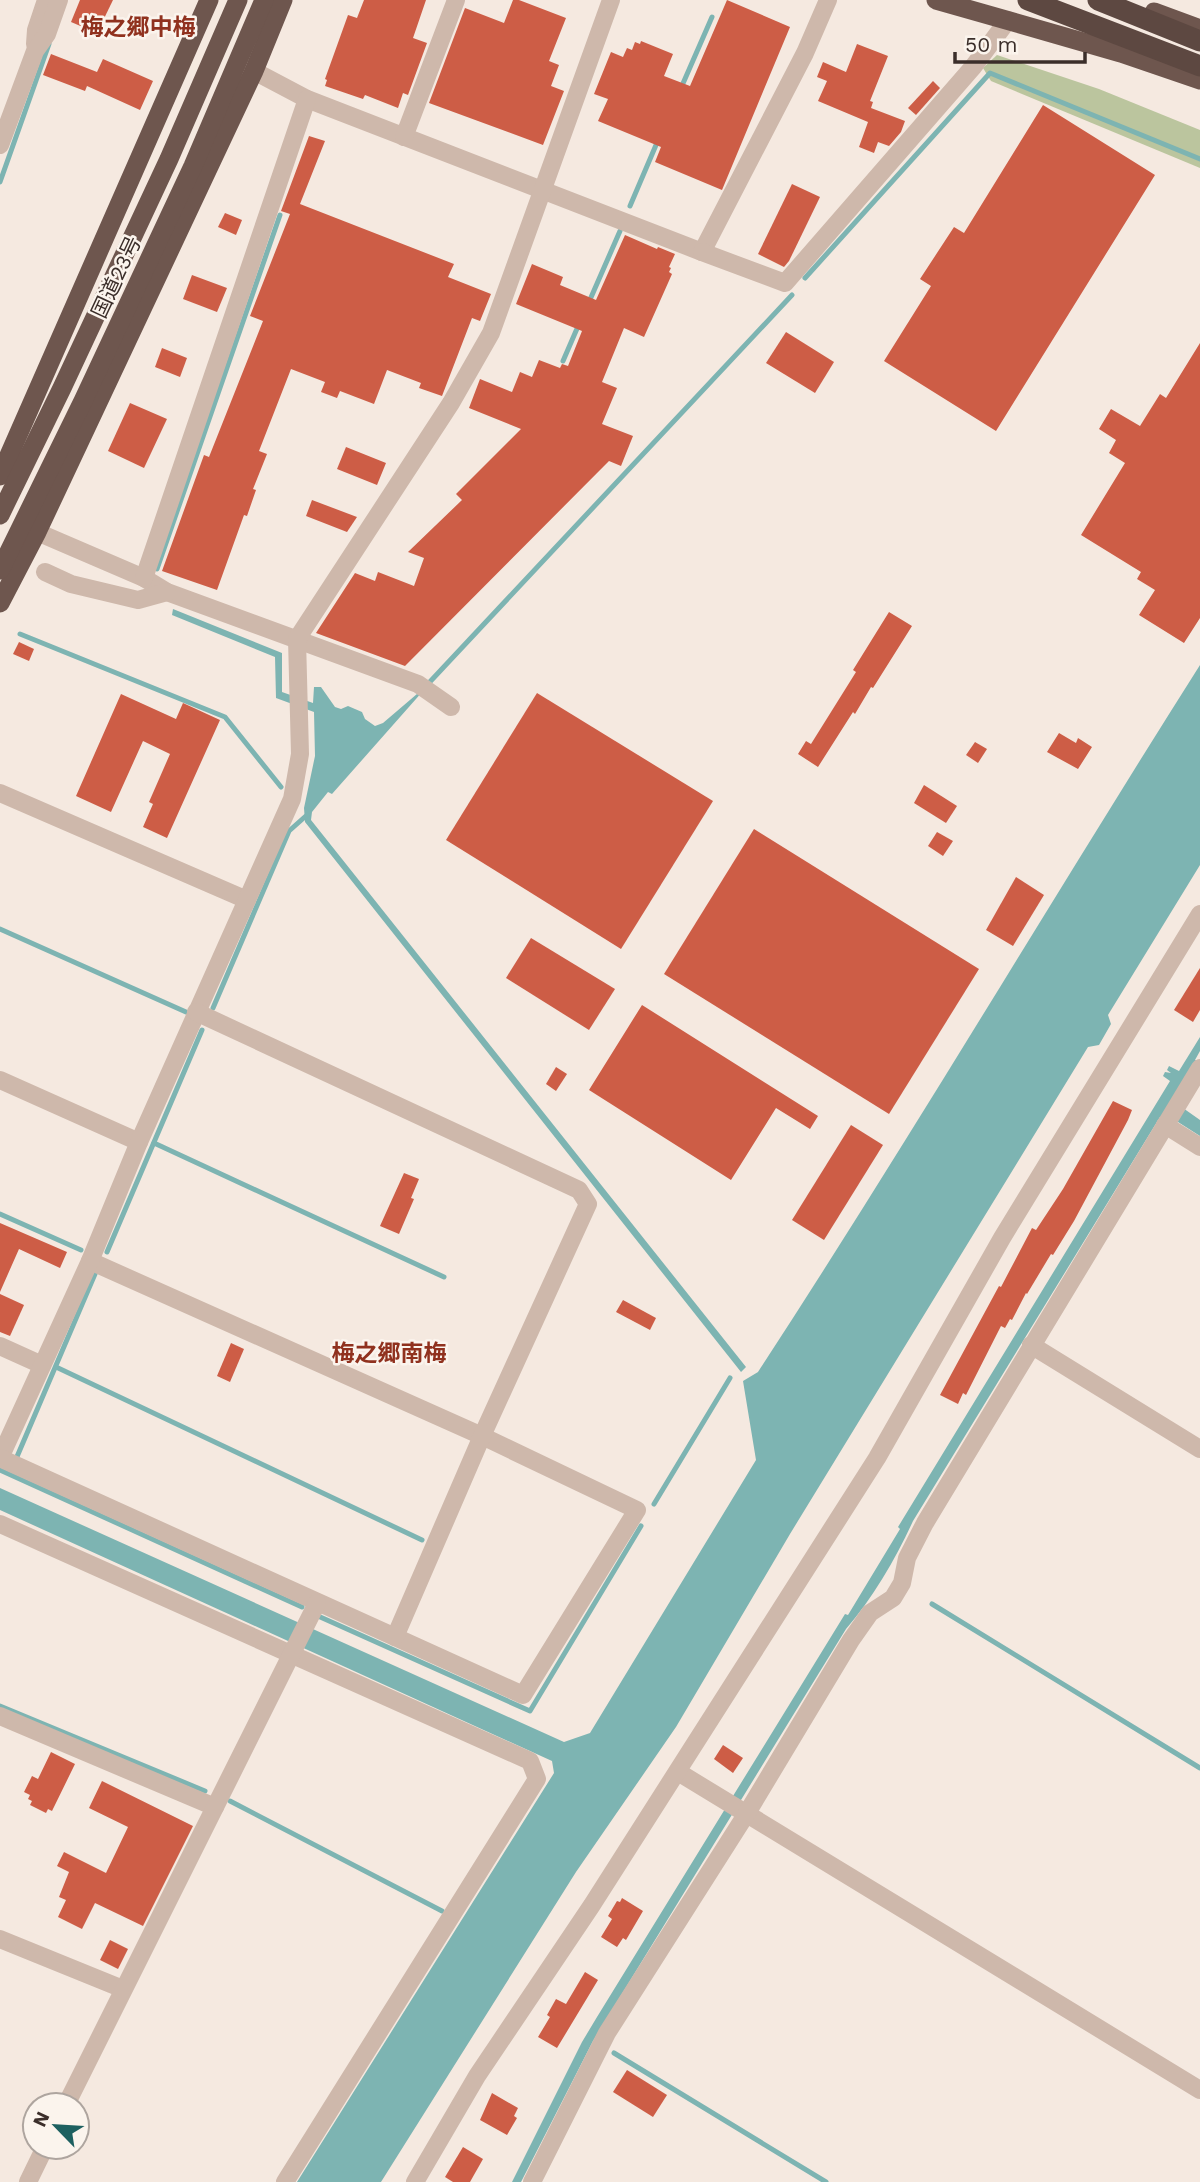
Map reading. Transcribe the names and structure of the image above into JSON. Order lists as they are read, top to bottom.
{
  "streets": {
    "highway": ["国道23号"]
  },
  "districts": ["梅之郷中梅", "梅之郷南梅"],
  "scale_bar": "50 m",
  "north": "top left"
}
